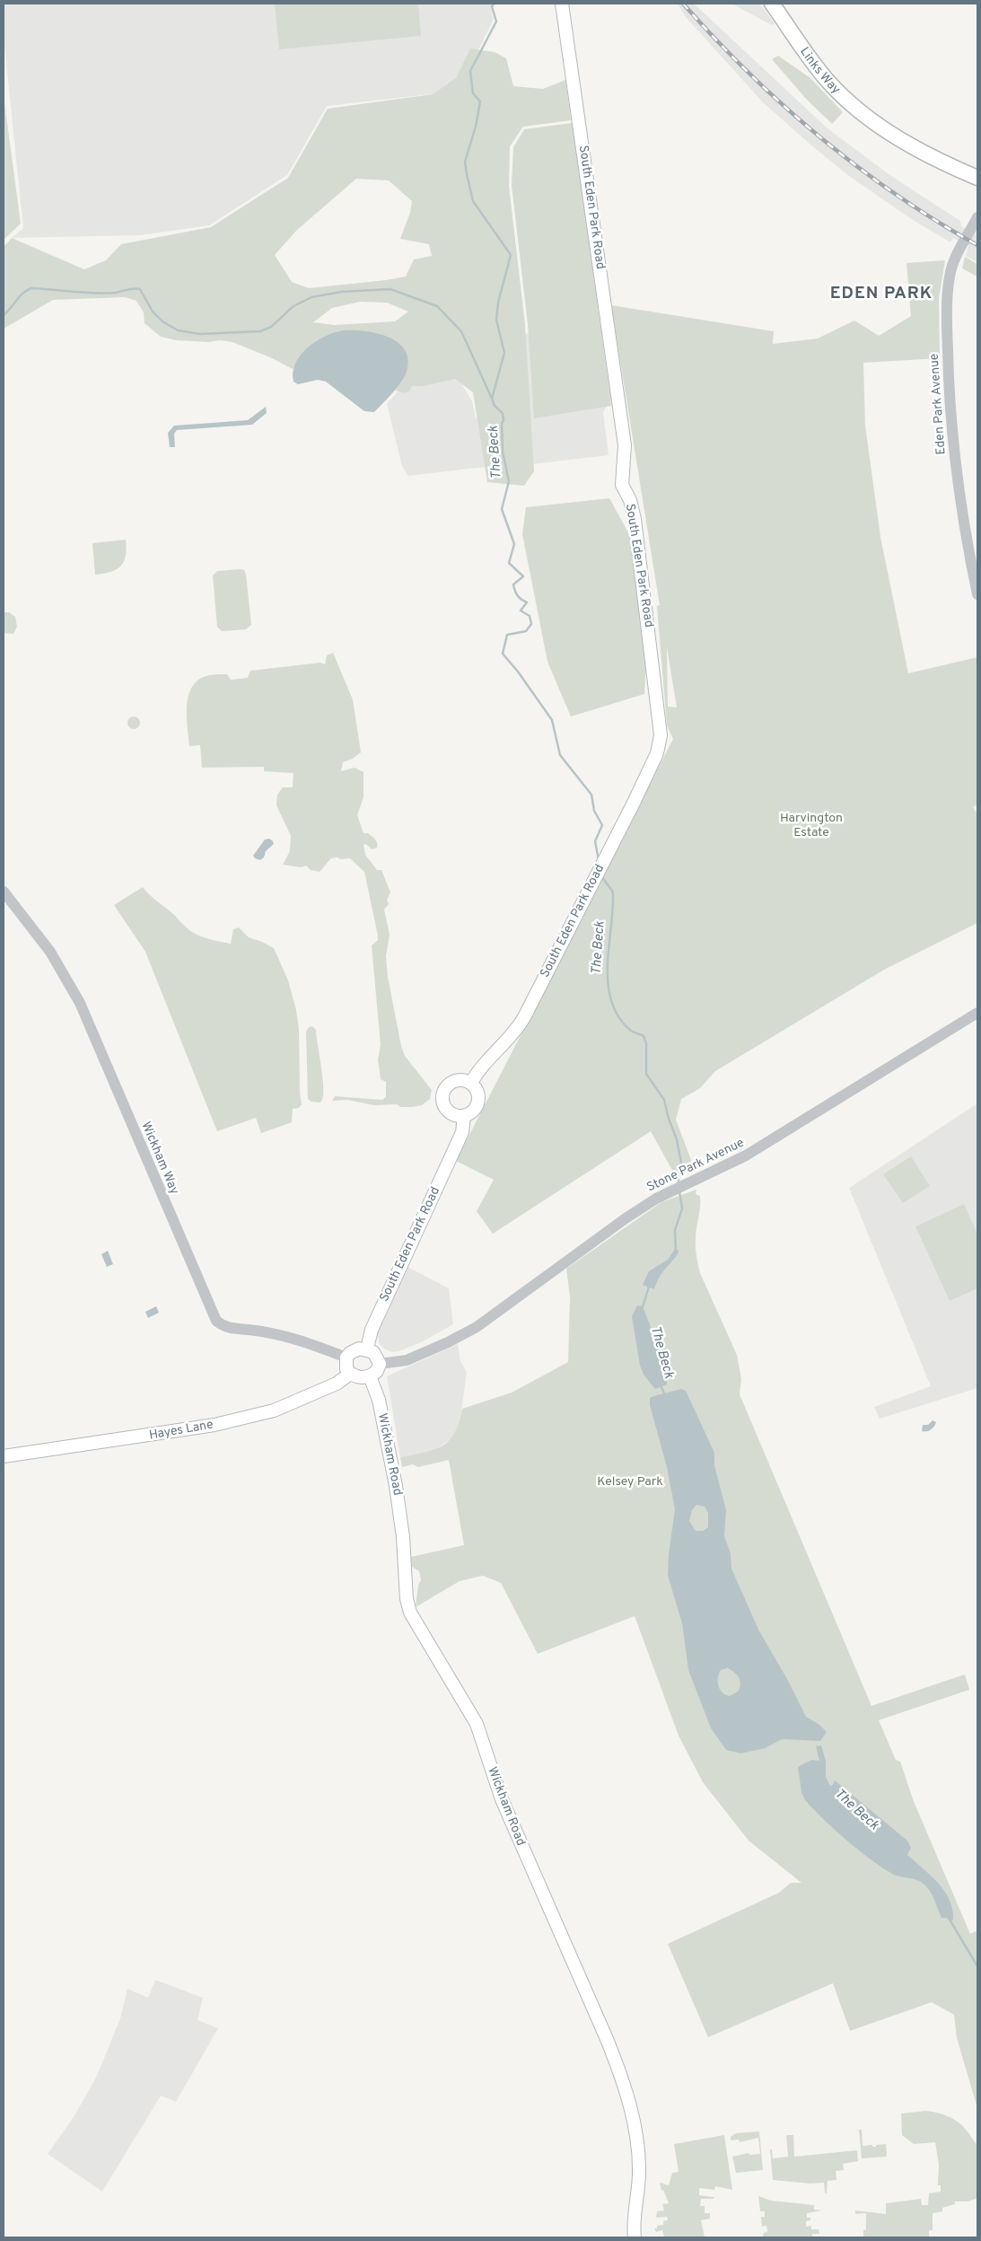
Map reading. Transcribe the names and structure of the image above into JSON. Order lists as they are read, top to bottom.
{
  "streets": {
    "main road": [
      "Links Way",
      "South Eden Park Road",
      "Hayes Lane",
      "Wickham Road"
    ],
    "street": ["Eden Park Avenue", "Wickham Way", "Stone Park Avenue"]
  },
  "crossings": [
    ["South Eden Park Road", "Wickham Way"],
    ["South Eden Park Road", "Stone Park Avenue"],
    ["South Eden Park Road", "Hayes Lane"],
    ["South Eden Park Road", "Wickham Road"],
    ["Wickham Way", "Stone Park Avenue"],
    ["Wickham Way", "Hayes Lane"],
    ["Wickham Way", "Wickham Road"],
    ["Stone Park Avenue", "Hayes Lane"],
    ["Stone Park Avenue", "Wickham Road"],
    ["Hayes Lane", "Wickham Road"]
  ],
  "districts": ["EDEN PARK"],
  "water": ["The Beck"],
  "parks": ["Harvington Estate", "Kelsey Park"]
}
